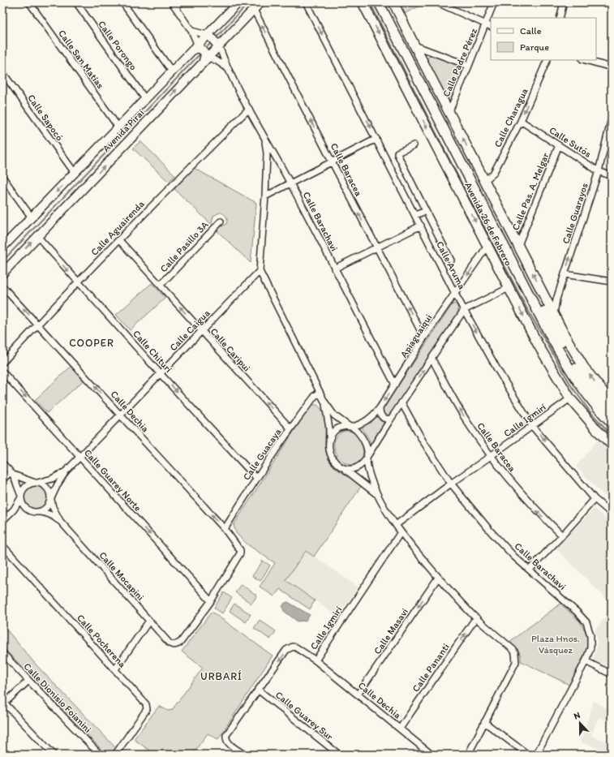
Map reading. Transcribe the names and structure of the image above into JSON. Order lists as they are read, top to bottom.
{
  "streets": {
    "main road": ["Avenida Piraí", "Avenida 26 de Febrero"],
    "street": [
      "Calle Porongo",
      "Calle San Matías",
      "Calle Padre Pérez",
      "Calle Sapocó",
      "Calle Charagua",
      "Calle Sutós",
      "Calle Baracea",
      "Calle Pas. A. Melgar",
      "Calle Guarayos",
      "Calle Barachavi",
      "Calle Aguairenda",
      "Calle Pasillo 3A",
      "Calle Aruma",
      "Calle Caigua",
      "Apiaguaiqui",
      "Calle Caripui",
      "Calle Chiturí",
      "Calle Dechia",
      "Calle Igmirí",
      "Calle Guacaya",
      "Calle Guarey Norte",
      "Calle Mocapini",
      "Calle Masavi",
      "Calle Pocherena",
      "Calle Pananti",
      "Calle Dionisio Foianini",
      "Calle Guarey Sur"
    ]
  },
  "crossings": [
    ["Calle Porongo", "Avenida Piraí"],
    ["Calle San Matías", "Avenida Piraí"],
    ["Calle Padre Pérez", "Avenida 26 de Febrero"],
    ["Calle Sapocó", "Avenida Piraí"],
    ["Calle Charagua", "Calle Sutós"],
    ["Calle Charagua", "Avenida 26 de Febrero"],
    ["Avenida Piraí", "Calle Baracea"],
    ["Avenida Piraí", "Calle Barachavi"],
    ["Avenida Piraí", "Calle Chiturí"],
    ["Calle Sutós", "Calle Pas. A. Melgar"],
    ["Calle Sutós", "Calle Guarayos"],
    ["Calle Baracea", "Apiaguaiqui"],
    ["Calle Baracea", "Calle Igmirí"],
    ["Calle Pas. A. Melgar", "Avenida 26 de Febrero"],
    ["Calle Guarayos", "Avenida 26 de Febrero"],
    ["Calle Barachavi", "Calle Aguairenda"],
    ["Calle Barachavi", "Apiaguaiqui"],
    ["Calle Barachavi", "Calle Igmirí"],
    ["Avenida 26 de Febrero", "Apiaguaiqui"],
    ["Avenida 26 de Febrero", "Calle Igmirí"],
    ["Calle Aguairenda", "Calle Caripui"],
    ["Calle Aguairenda", "Calle Chiturí"],
    ["Calle Aguairenda", "Calle Dechia"],
    ["Calle Pasillo 3A", "Calle Caripui"],
    ["Calle Aruma", "Apiaguaiqui"],
    ["Calle Aruma", "Calle Igmirí"],
    ["Calle Caigua", "Calle Caripui"],
    ["Calle Caigua", "Calle Chiturí"],
    ["Calle Caigua", "Calle Dechia"],
    ["Calle Caigua", "Calle Guarey Norte"],
    ["Calle Caigua", "Calle Mocapini"],
    ["Calle Caripui", "Calle Guacaya"],
    ["Calle Chiturí", "Calle Guacaya"],
    ["Calle Dechia", "Calle Igmirí"],
    ["Calle Dechia", "Calle Guacaya"],
    ["Calle Dechia", "Calle Guarey Norte"],
    ["Calle Dechia", "Calle Mocapini"],
    ["Calle Dechia", "Calle Masavi"],
    ["Calle Dechia", "Calle Pananti"],
    ["Calle Igmirí", "Calle Guarey Sur"],
    ["Calle Guarey Norte", "Calle Mocapini"]
  ],
  "one_way": [
    "Calle Charagua",
    "Calle Baracea",
    "Calle Guarayos",
    "Calle Aruma",
    "Calle Caripui",
    "Calle Chiturí",
    "Calle Dechia",
    "Calle Guarey Norte",
    "Calle Masavi",
    "Calle Pananti"
  ],
  "districts": ["COOPER", "URBARÍ"],
  "parks": ["Plaza Hnos. Vásquez"],
  "legend": ["Calle", "Parque"],
  "north": "top"
}
